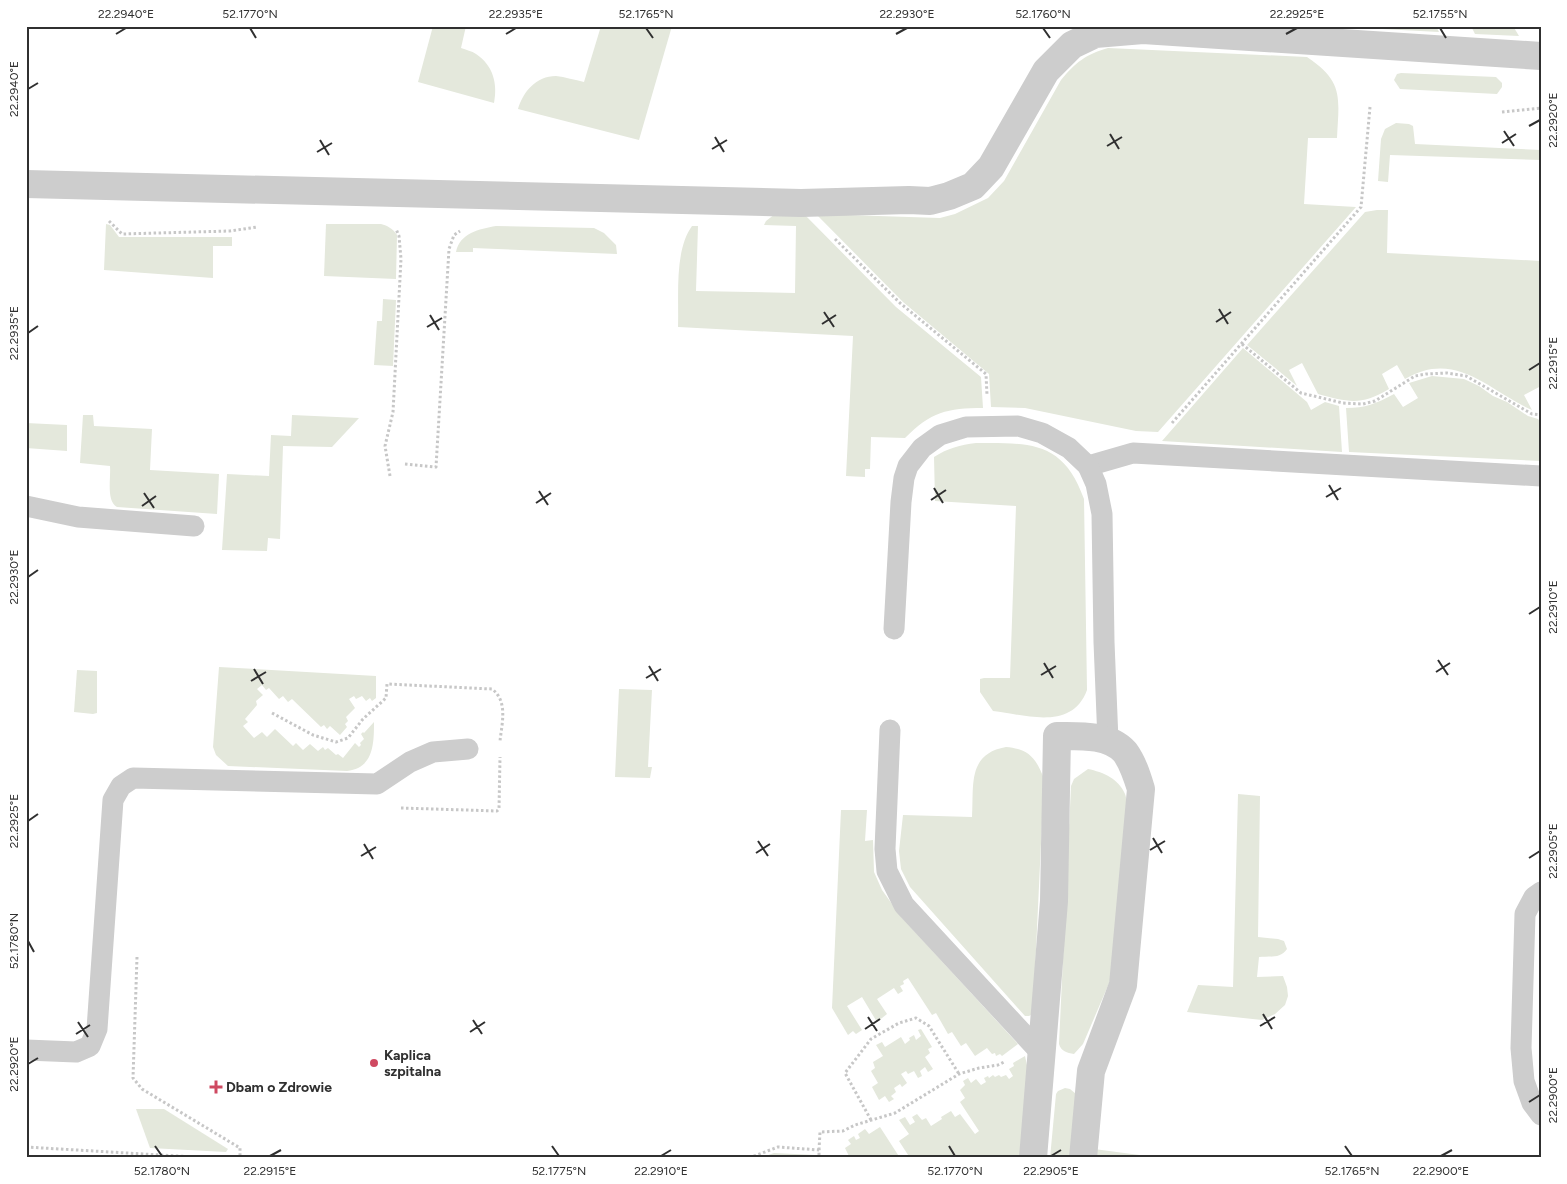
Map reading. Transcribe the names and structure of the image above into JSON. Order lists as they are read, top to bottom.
{
  "places": {
    "other": ["Kaplica szpitalna"],
    "health": ["Dbam o Zdrowie"]
  },
  "coordinates": [
    "22.2940°E",
    "52.1770°N",
    "22.2935°E",
    "52.1765°N",
    "22.2930°E",
    "52.1760°N",
    "22.2925°E",
    "52.1755°N",
    "22.2920°E",
    "22.2915°E",
    "22.2910°E",
    "22.2905°E",
    "52.1780°N",
    "22.2900°E",
    "52.1775°N"
  ]
}
